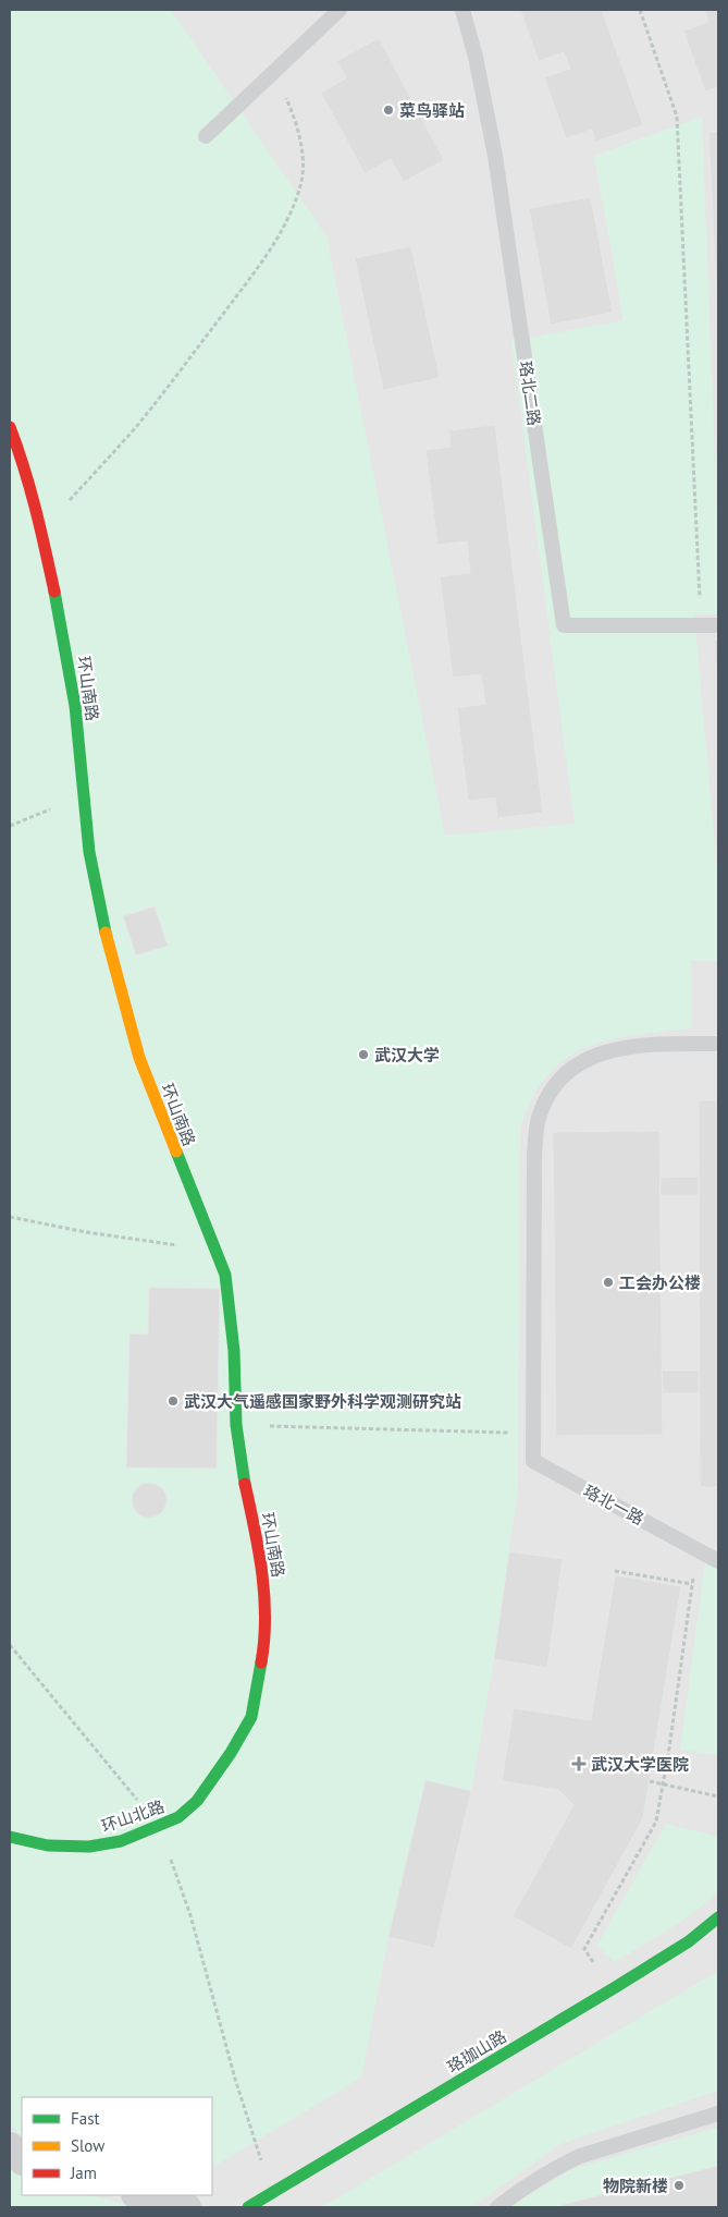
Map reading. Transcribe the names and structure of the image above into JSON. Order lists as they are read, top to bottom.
{
  "streets": {
    "street": ["环山南路", "环山北路", "珞珈山路"],
    "lane": ["珞北二路", "珞北一路"]
  },
  "crossings": [
    ["环山南路", "环山北路"]
  ],
  "places": {
    "other": [
      "菜鸟驿站",
      "武汉大学",
      "工会办公楼",
      "武汉大气遥感国家野外科学观测研究站",
      "物院新楼"
    ],
    "health": ["武汉大学医院"]
  },
  "legend": ["Fast", "Slow", "Jam"]
}
